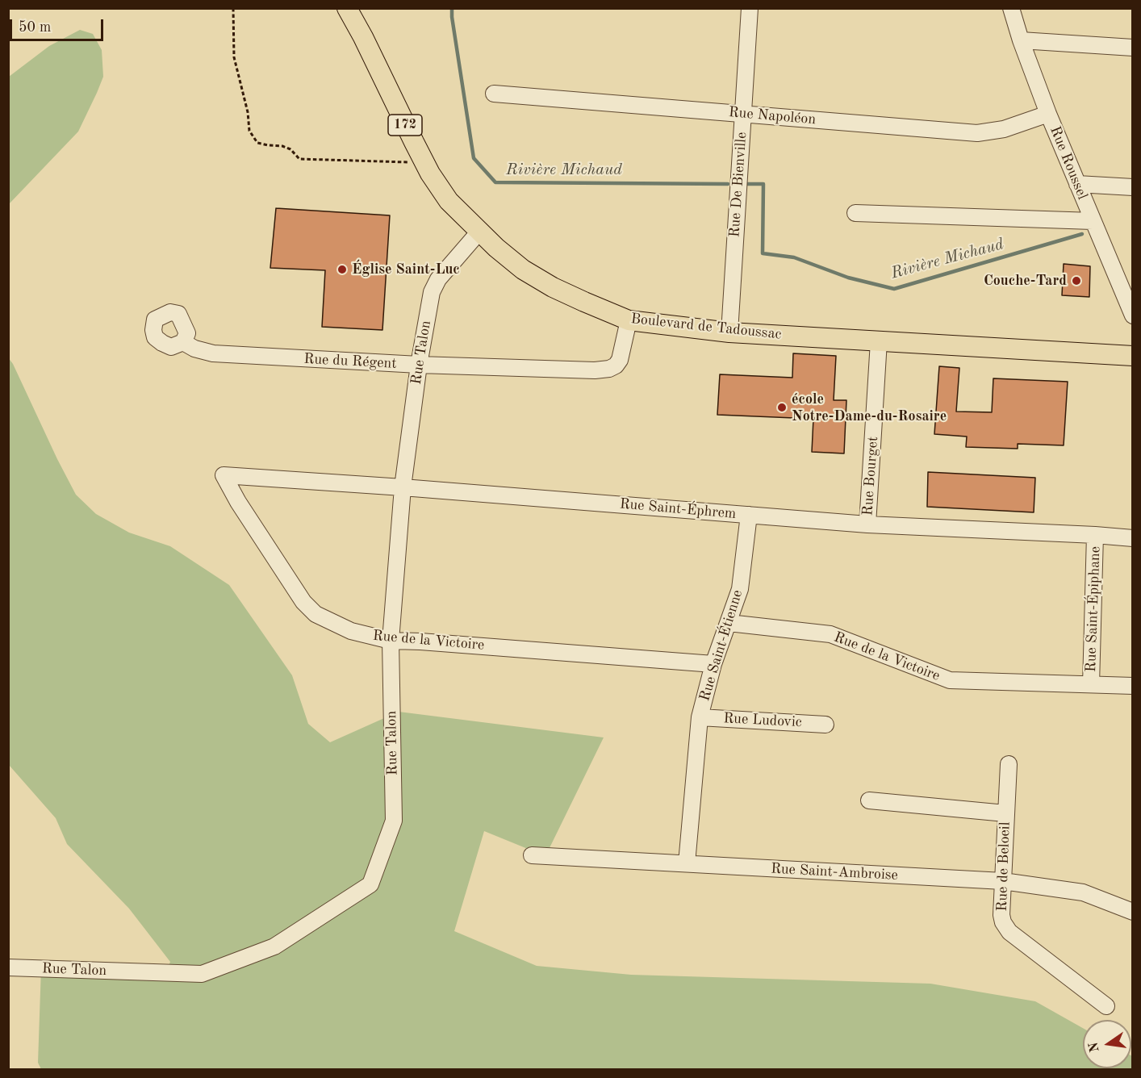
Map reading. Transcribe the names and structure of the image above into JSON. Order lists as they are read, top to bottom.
{
  "streets": {
    "main road": ["172", "Boulevard de Tadoussac"],
    "street": [
      "Rue Napoléon",
      "Rue Roussel",
      "Rue De Bienville",
      "Rue Talon",
      "Rue du Régent",
      "Rue Bourget",
      "Rue Saint-Éphrem",
      "Rue Saint-Épiphane",
      "Rue de la Victoire",
      "Rue Saint-Étienne",
      "Rue Ludovic",
      "Rue de Beloeil",
      "Rue Saint-Ambroise"
    ]
  },
  "crossings": [
    ["Rue Napoléon", "Rue Roussel"],
    ["Rue Napoléon", "Rue De Bienville"],
    ["Rue De Bienville", "Boulevard de Tadoussac"],
    ["Boulevard de Tadoussac", "Rue Talon"],
    ["Boulevard de Tadoussac", "Rue du Régent"],
    ["Boulevard de Tadoussac", "Rue Bourget"],
    ["Rue Talon", "Rue du Régent"],
    ["Rue Talon", "Rue Saint-Éphrem"],
    ["Rue Talon", "Rue de la Victoire"],
    ["Rue Bourget", "Rue Saint-Éphrem"],
    ["Rue Saint-Éphrem", "Rue Saint-Épiphane"],
    ["Rue Saint-Éphrem", "Rue de la Victoire"],
    ["Rue Saint-Éphrem", "Rue Saint-Étienne"],
    ["Rue Saint-Épiphane", "Rue de la Victoire"],
    ["Rue de la Victoire", "Rue Saint-Étienne"],
    ["Rue Saint-Étienne", "Rue Ludovic"],
    ["Rue Saint-Étienne", "Rue Saint-Ambroise"],
    ["Rue de Beloeil", "Rue Saint-Ambroise"]
  ],
  "water": ["Rivière Michaud"],
  "places": ["Église Saint-Luc", "Couche-Tard", "école Notre-Dame-du-Rosaire"],
  "scale_bar": "50 m",
  "north": "left"
}
